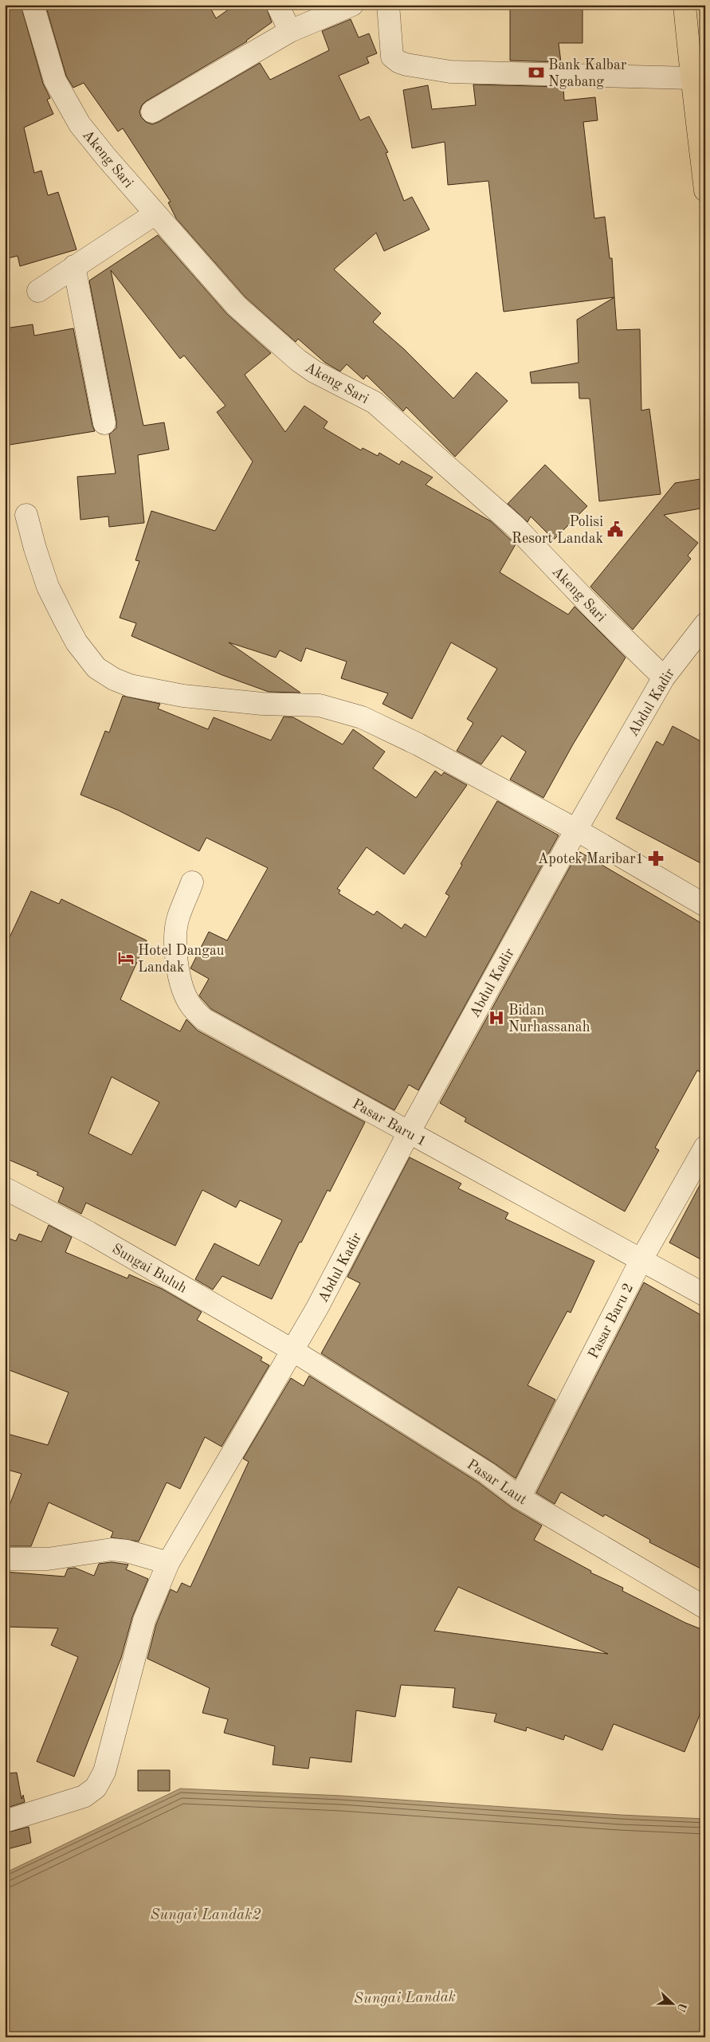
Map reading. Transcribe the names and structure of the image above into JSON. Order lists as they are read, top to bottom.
{
  "streets": {
    "street": [
      "Akeng Sari",
      "Abdul Kadir",
      "Pasar Baru 1",
      "Sungai Buluh",
      "Pasar Baru 2",
      "Pasar Laut"
    ]
  },
  "crossings": [
    ["Akeng Sari", "Abdul Kadir"],
    ["Abdul Kadir", "Pasar Baru 1"],
    ["Abdul Kadir", "Sungai Buluh"],
    ["Abdul Kadir", "Pasar Laut"],
    ["Pasar Baru 1", "Pasar Baru 2"],
    ["Sungai Buluh", "Pasar Laut"],
    ["Pasar Baru 2", "Pasar Laut"]
  ],
  "water": ["Sungai Landak2", "Sungai Landak"],
  "places": {
    "bank": ["Bank Kalbar Ngabang"],
    "public building": ["Polisi Resort Landak"],
    "pharmacy": ["Apotek Maribar1"],
    "hotel": ["Hotel Dangau Landak"],
    "hospital": ["Bidan Nurhassanah"]
  },
  "north": "right"
}
